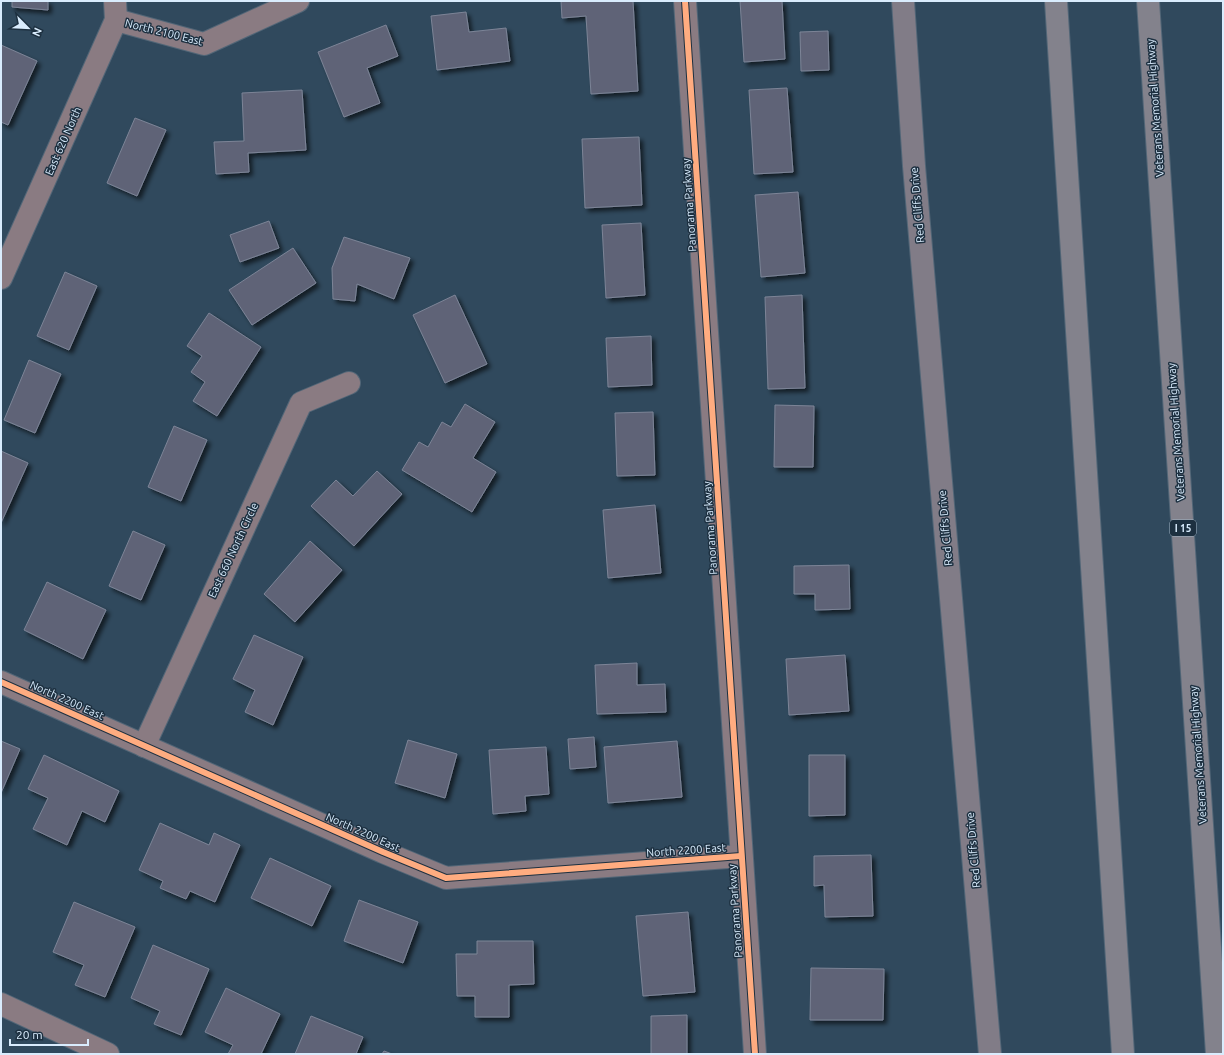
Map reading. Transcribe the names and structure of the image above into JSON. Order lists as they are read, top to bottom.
{
  "streets": {
    "highway": ["Veterans Memorial Highway", "I 15"],
    "main road": ["Red Cliffs Drive"],
    "street": [
      "North 2100 East",
      "East 620 North",
      "Panorama Parkway",
      "East 660 North Circle",
      "North 2200 East"
    ]
  },
  "crossings": [
    ["North 2100 East", "East 620 North"],
    ["Panorama Parkway", "North 2200 East"],
    ["East 660 North Circle", "North 2200 East"]
  ],
  "scale_bar": "20 m",
  "north": "bottom right"
}
